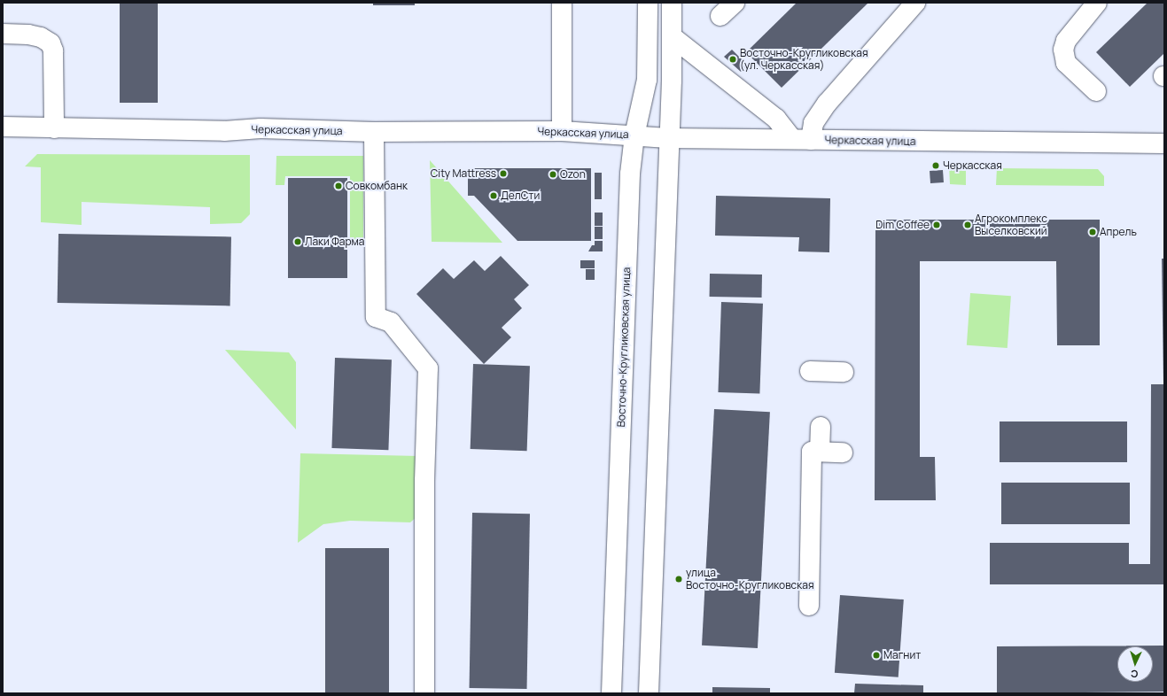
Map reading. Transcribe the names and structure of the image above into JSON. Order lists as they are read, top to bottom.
{
  "streets": {
    "street": ["Черкасская улица", "Восточно-Кругликовская улица"]
  },
  "crossings": [
    ["Черкасская улица", "Восточно-Кругликовская улица"]
  ],
  "places": [
    "Восточно-Кругликовская (ул. Черкасская)",
    "Черкасская",
    "City Mattress",
    "Ozon",
    "Совкомбанк",
    "ДелСти",
    "Dim Coffee",
    "Агрокомплекс Выселковский",
    "Апрель",
    "Лаки Фарма",
    "улица Восточно-Кругликовская",
    "Магнит"
  ],
  "north": "bottom"
}
